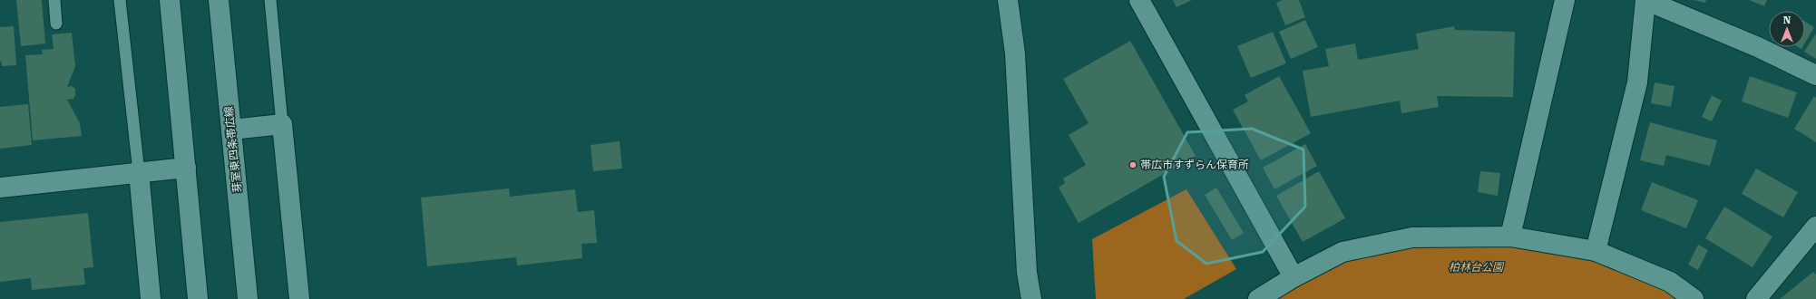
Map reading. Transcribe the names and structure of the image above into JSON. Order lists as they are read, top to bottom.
{
  "streets": {
    "street": ["芽室東四条帯広線"]
  },
  "parks": ["柏林台公園"],
  "places": ["帯広市すずらん保育所"],
  "north": "top"
}
